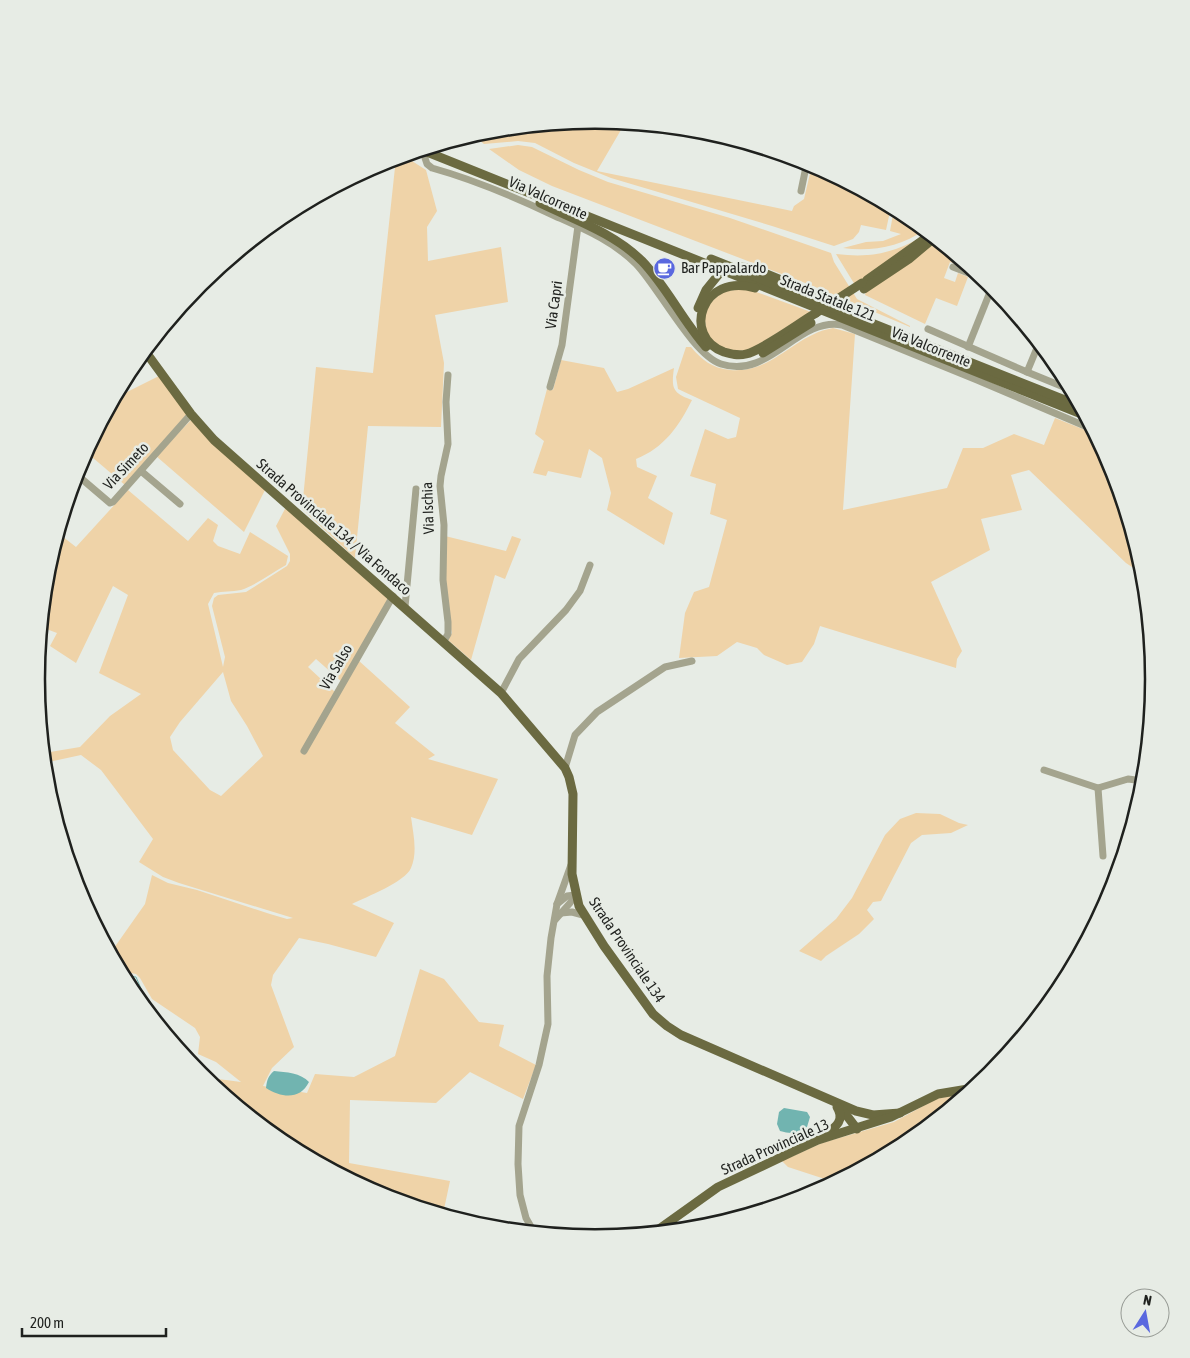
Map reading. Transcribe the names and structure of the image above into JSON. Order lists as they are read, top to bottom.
{
  "streets": {
    "main road": [
      "Strada Statale 121",
      "Strada Provinciale 134 / Via Fondaco",
      "Strada Provinciale 134",
      "Strada Provinciale 13"
    ],
    "street": [
      "Via Valcorrente",
      "Via Capri",
      "Via Simeto",
      "Via Ischia",
      "Via Salso"
    ]
  },
  "crossings": [
    ["Via Valcorrente", "Via Capri"],
    ["Via Simeto", "Strada Provinciale 134 / Via Fondaco"],
    ["Via Ischia", "Strada Provinciale 134 / Via Fondaco"],
    ["Strada Provinciale 134 / Via Fondaco", "Via Salso"],
    ["Strada Provinciale 134 / Via Fondaco", "Strada Provinciale 134"]
  ],
  "places": {
    "cafe": ["Bar Pappalardo"]
  },
  "scale_bar": "200 m",
  "north": "top"
}
